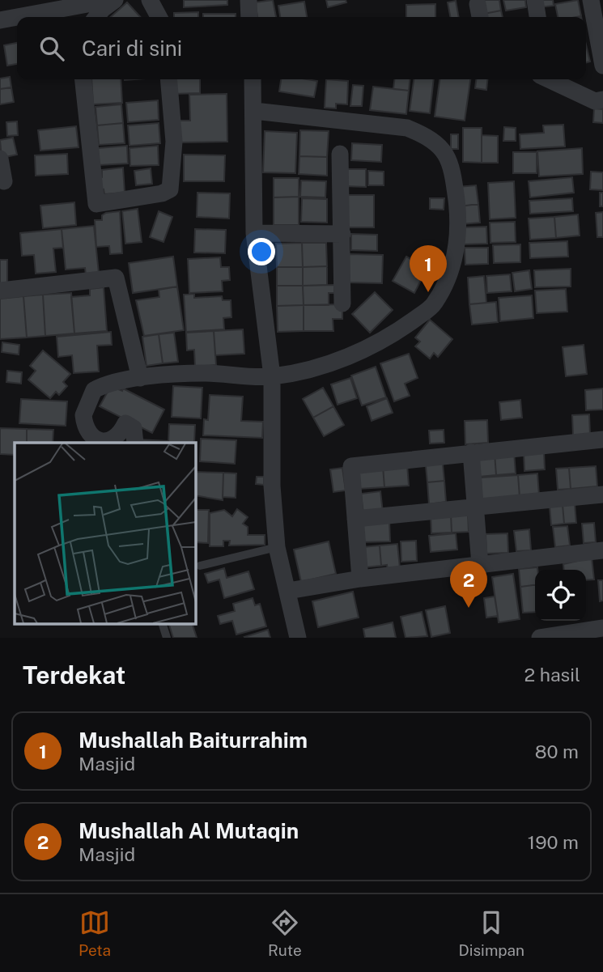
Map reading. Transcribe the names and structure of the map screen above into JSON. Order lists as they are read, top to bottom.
{
  "page": {
    "search": "Cari di sini",
    "pins": ["1", "2"],
    "heading": ["Terdekat", "2 hasil"],
    "list": [
      {
        "mark": "1",
        "name": "Mushallah Baiturrahim",
        "note": "Masjid",
        "value": "80 m"
      },
      {
        "mark": "2",
        "name": "Mushallah Al Mutaqin",
        "note": "Masjid",
        "value": "190 m"
      }
    ],
    "nav": ["Peta", "Rute", "Disimpan"]
  }
}
